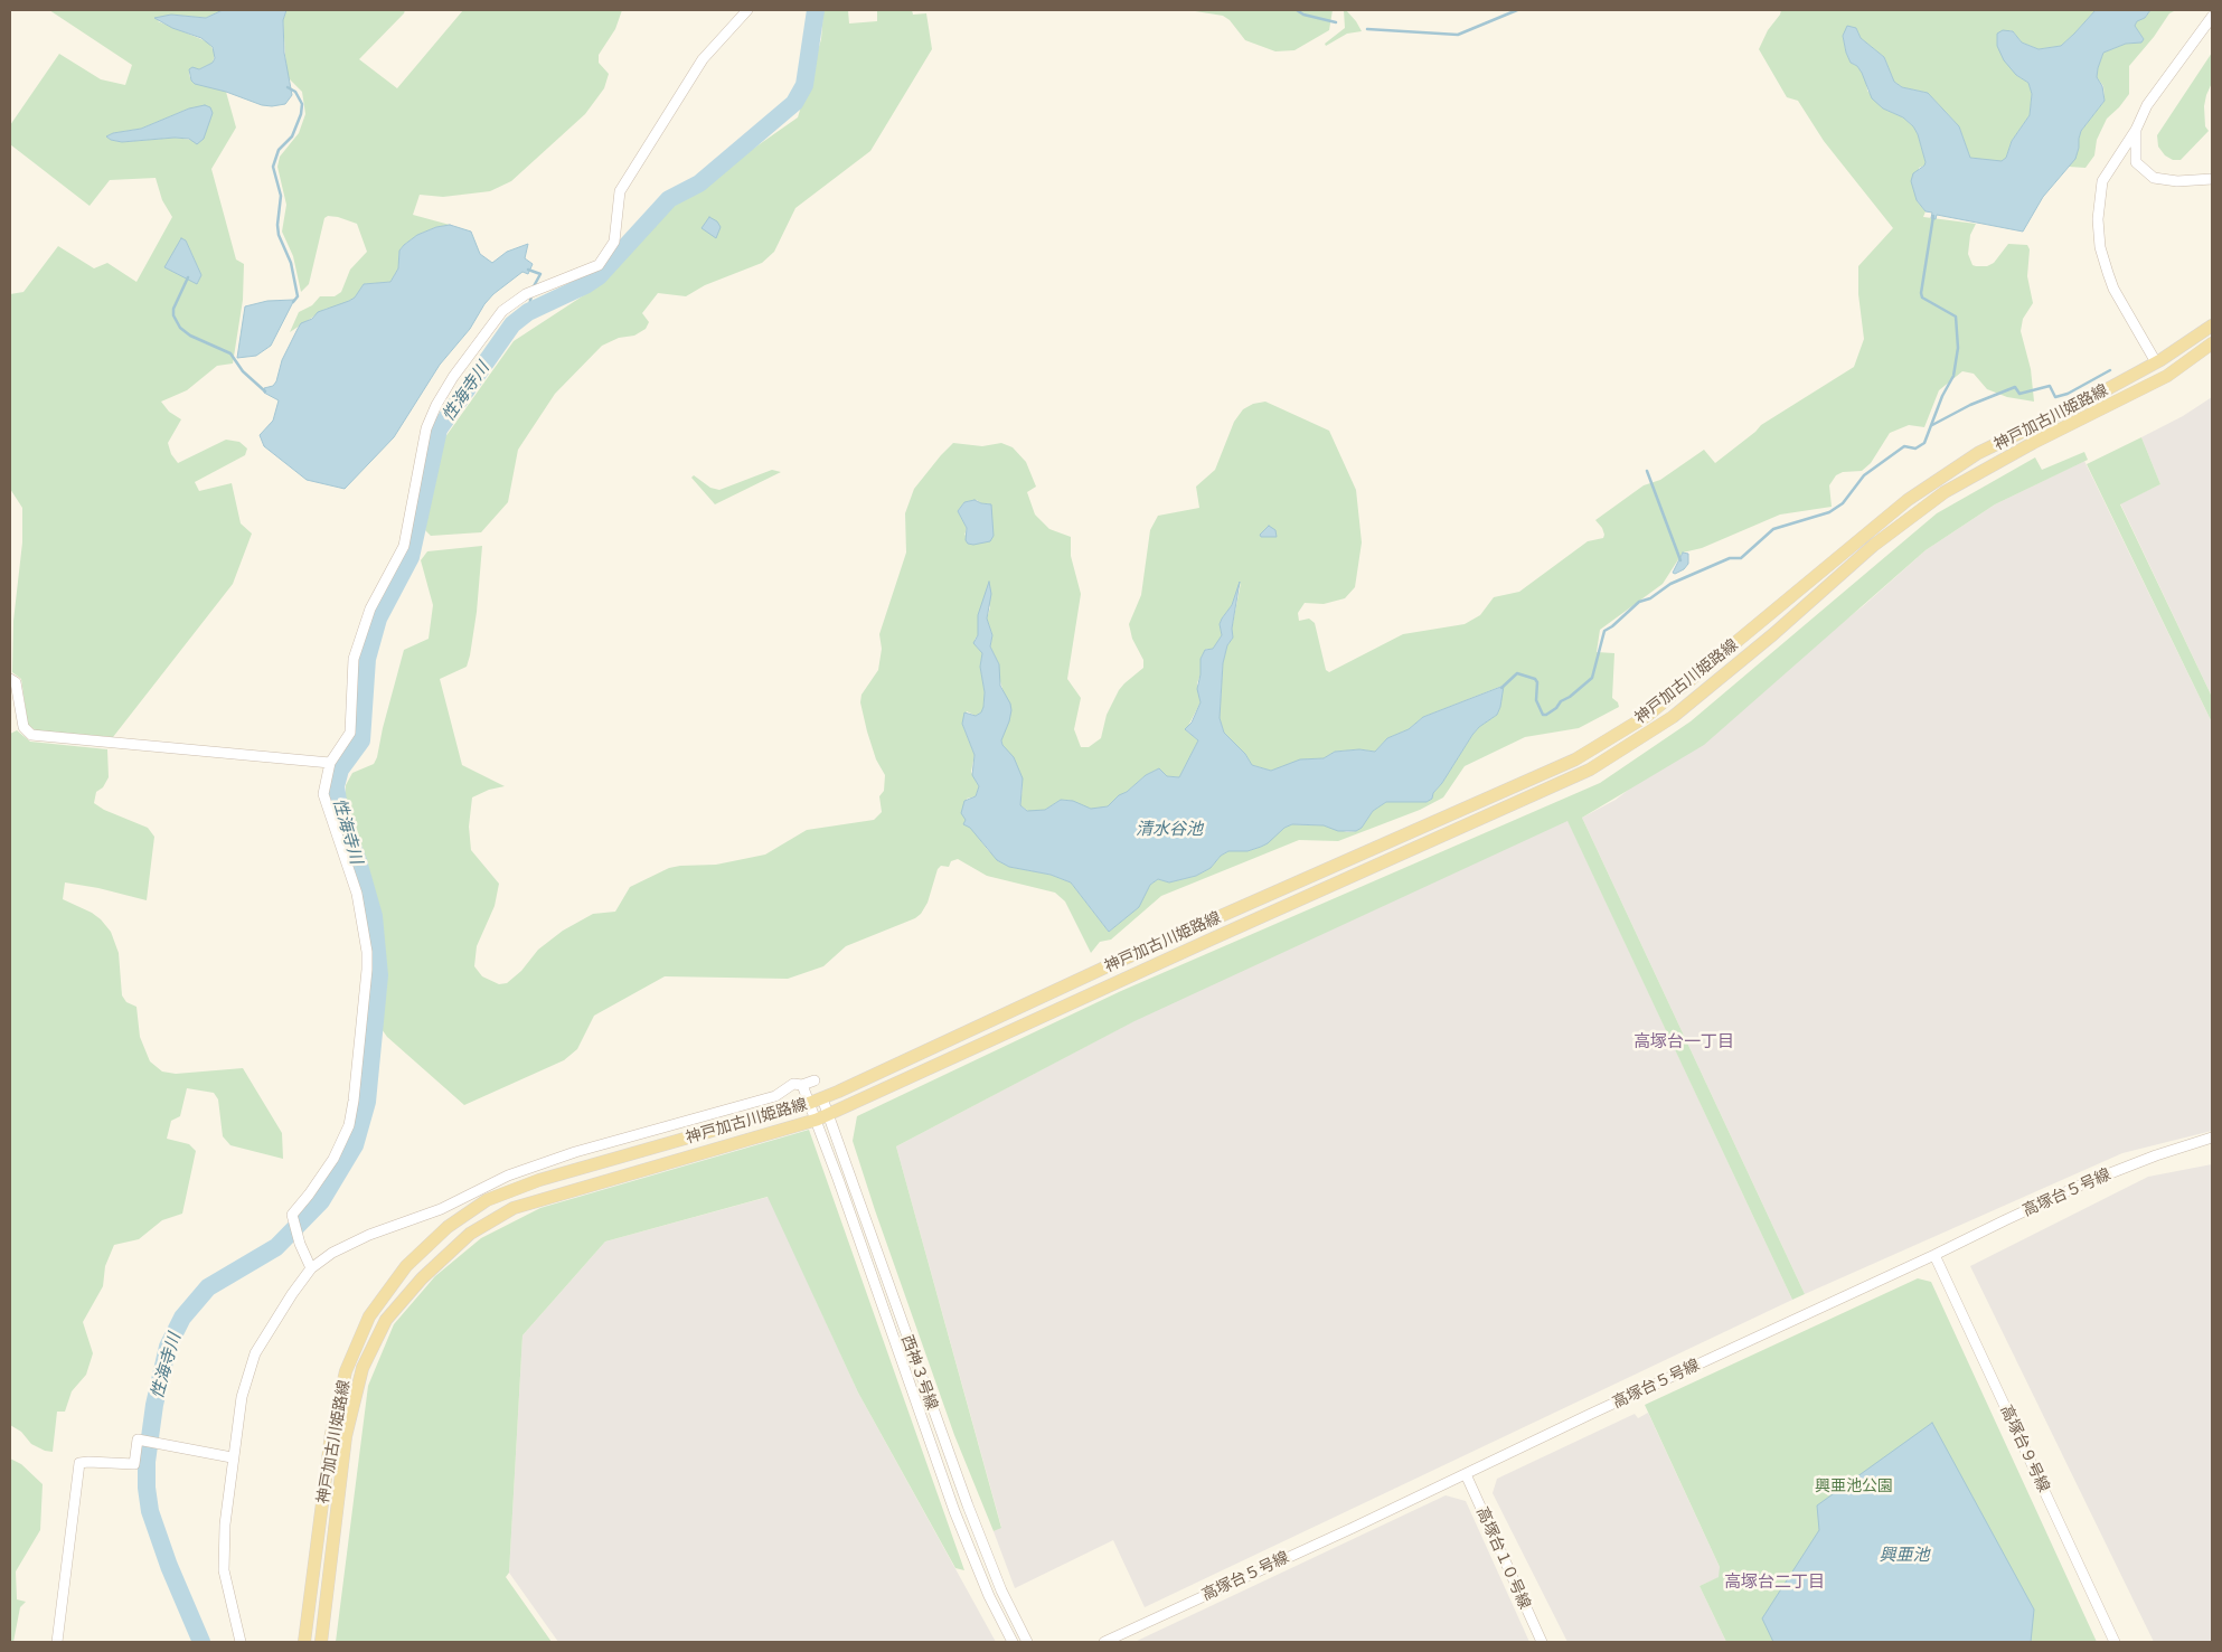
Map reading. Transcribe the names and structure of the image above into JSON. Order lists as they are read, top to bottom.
{
  "streets": {
    "main road": ["神戸加古川姫路線"],
    "street": [
      "高塚台５号線",
      "西神３号線",
      "高塚台９号線",
      "高塚台１０号線"
    ]
  },
  "crossings": [
    ["神戸加古川姫路線", "西神３号線"],
    ["高塚台５号線", "高塚台９号線"],
    ["高塚台５号線", "高塚台１０号線"]
  ],
  "districts": ["高塚台一丁目", "高塚台二丁目"],
  "water": ["性海寺川", "清水谷池", "興亜池"],
  "parks": ["興亜池公園"]
}
